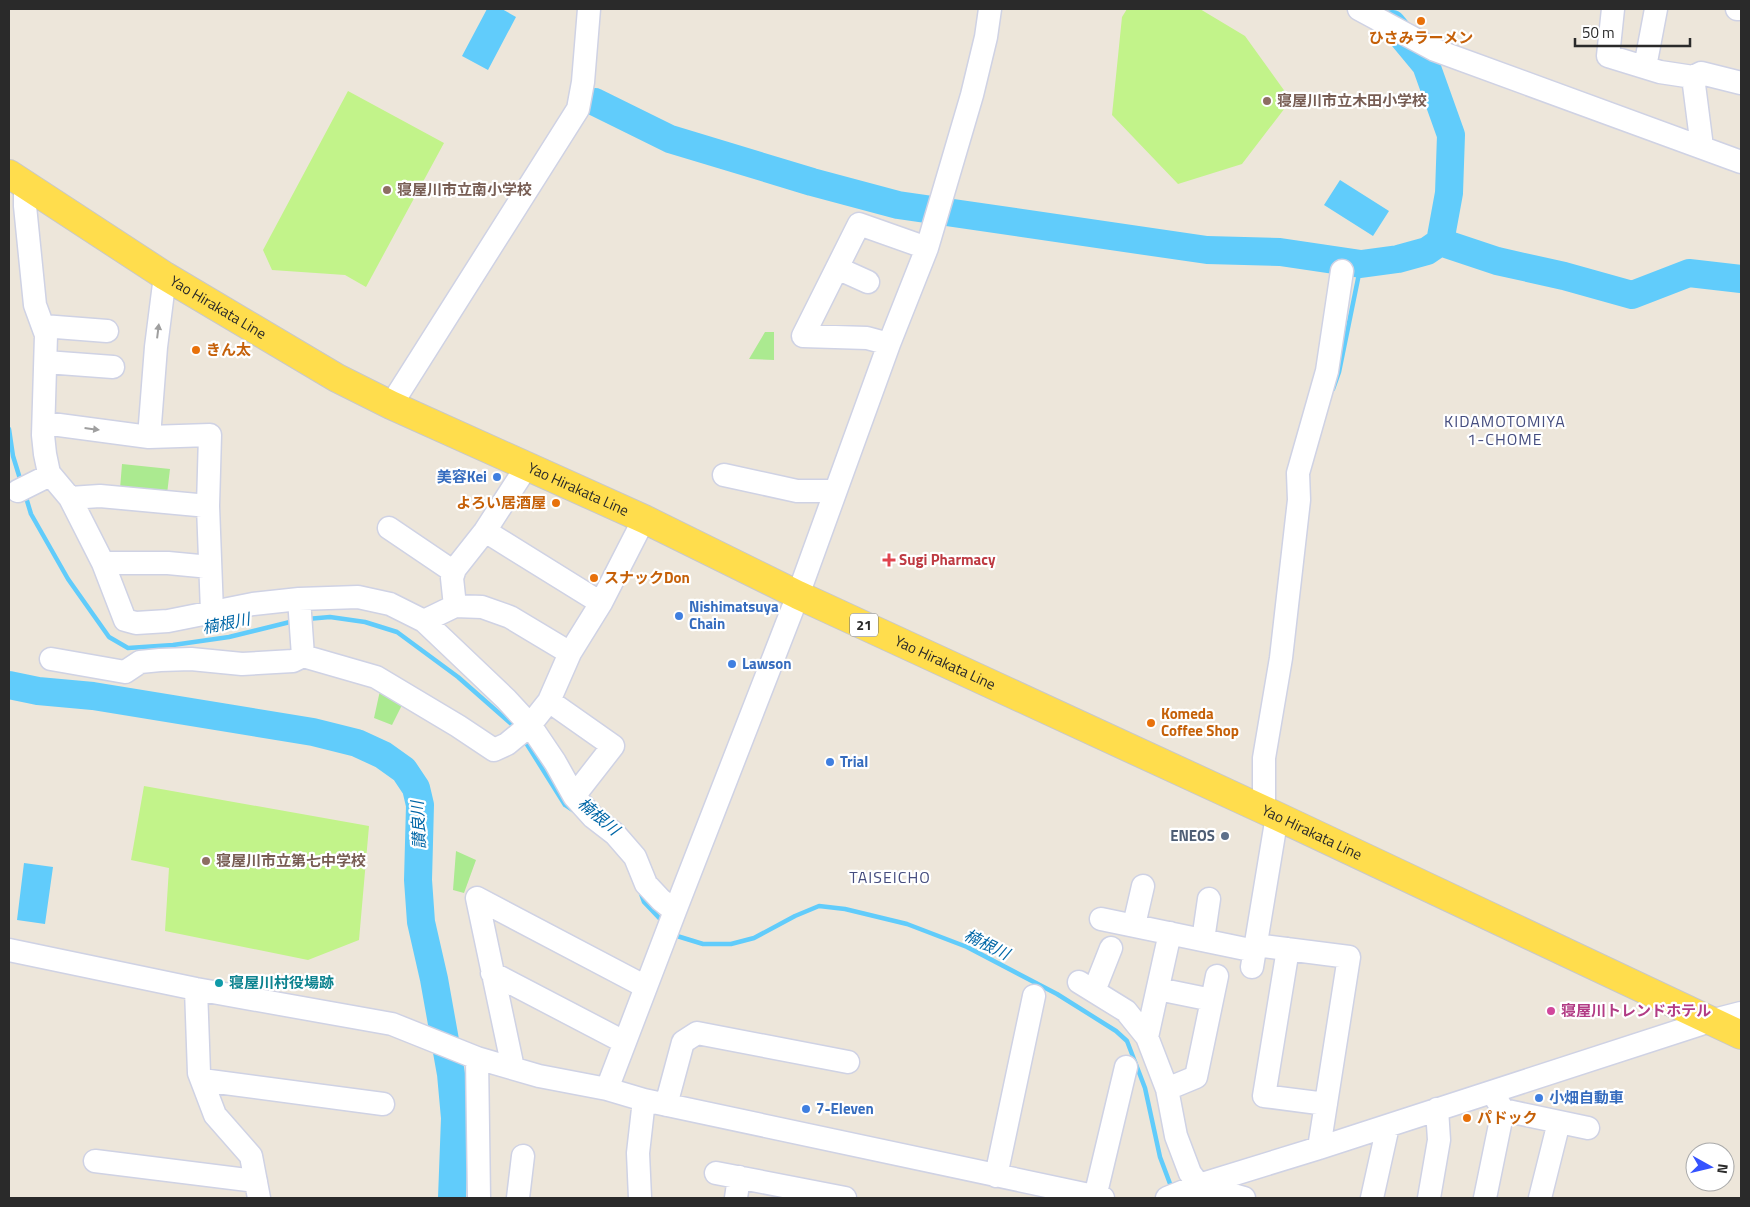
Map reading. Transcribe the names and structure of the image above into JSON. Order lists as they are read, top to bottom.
{
  "streets": {
    "main road": ["Yao Hirakata Line", "21"]
  },
  "districts": ["KIDAMOTOMIYA 1-CHOME", "TAISEICHO"],
  "water": ["楠根川", "讃良川"],
  "places": {
    "other": [
      "ひさみラーメン",
      "寝屋川市立木田小学校",
      "寝屋川市立南小学校",
      "きん太",
      "美容Kei",
      "よろい居酒屋",
      "スナックDon",
      "Nishimatsuya Chain",
      "Lawson",
      "Komeda Coffee Shop",
      "Trial",
      "ENEOS",
      "寝屋川市立第七中学校",
      "寝屋川村役場跡",
      "寝屋川トレンドホテル",
      "小畑自動車",
      "7-Eleven",
      "パドック"
    ],
    "health": ["Sugi Pharmacy"]
  },
  "scale_bar": "50 m",
  "north": "right"
}
